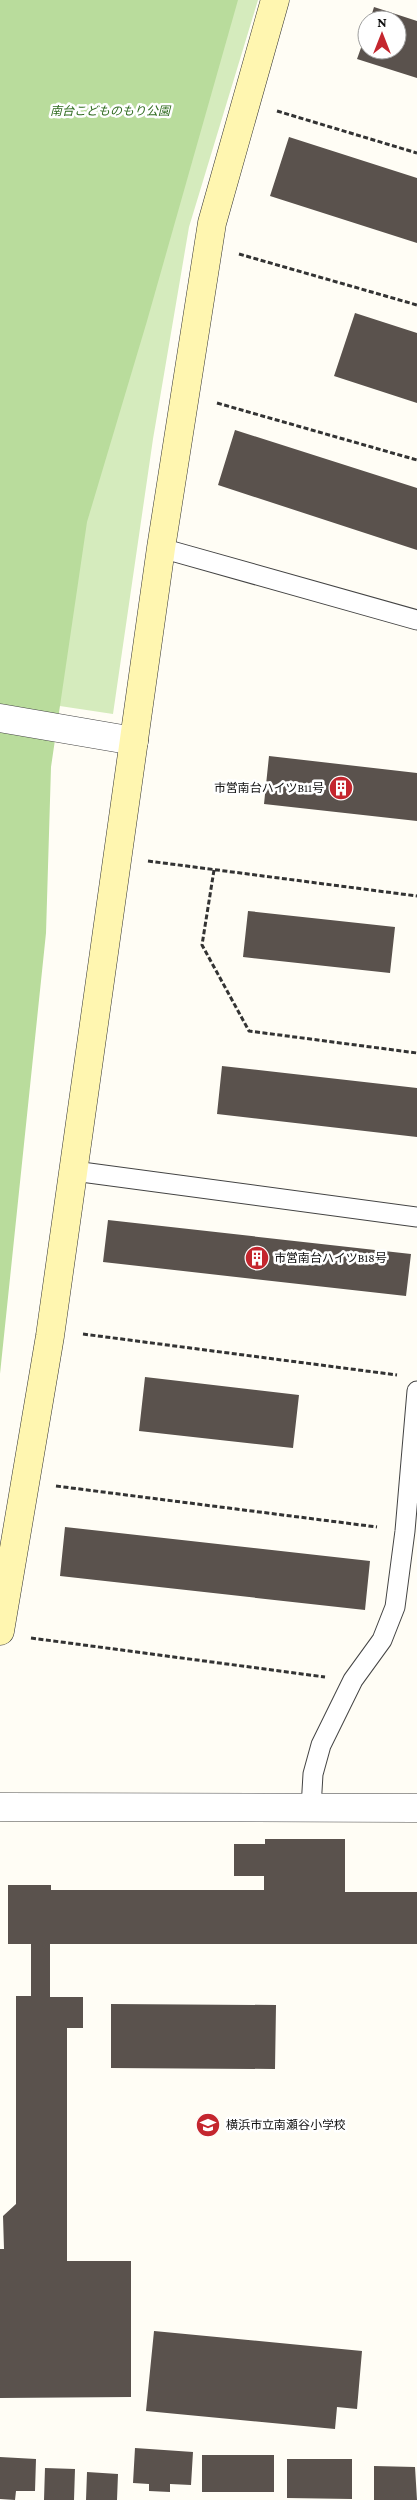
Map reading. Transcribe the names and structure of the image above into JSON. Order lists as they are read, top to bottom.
{
  "parks": ["南台こどものもり公園"],
  "places": {
    "building": ["市営南台ハイツB11号", "市営南台ハイツB18号"],
    "school or university": ["横浜市立南瀬谷小学校"]
  },
  "north": "top"
}
